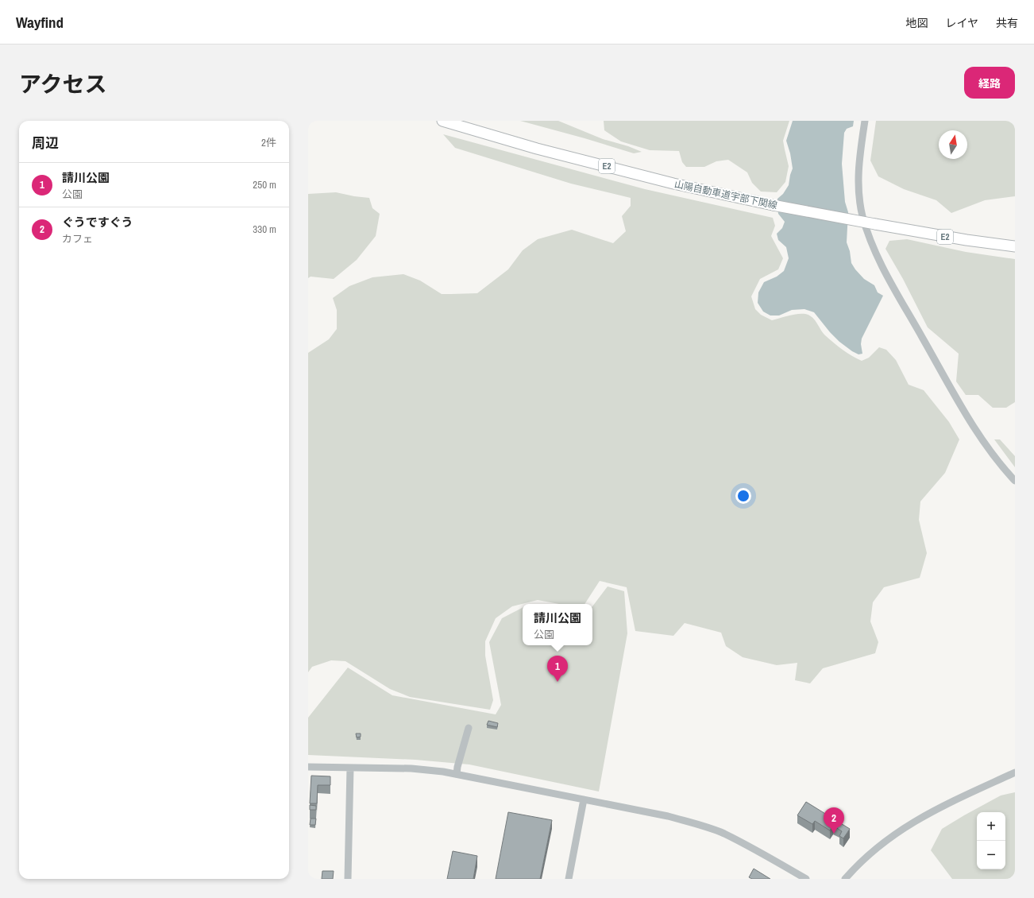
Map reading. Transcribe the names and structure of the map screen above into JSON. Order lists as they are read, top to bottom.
{
  "streets": {
    "highway": ["E2", "山陽自動車道宇部下関線"]
  },
  "north": "top",
  "page": {
    "header": "Wayfind",
    "nav": ["地図", "レイヤ", "共有"],
    "title": "アクセス",
    "buttons": "経路",
    "heading": ["周辺", "2件"],
    "list": [
      {
        "mark": "1",
        "name": "請川公園",
        "note": "公園",
        "value": "250 m"
      },
      {
        "mark": "2",
        "name": "ぐうですぐう",
        "note": "カフェ",
        "value": "330 m"
      }
    ],
    "popup": ["請川公園", "公園"],
    "pins": ["1", "2"],
    "map_buttons": ["+", "−"]
  }
}
